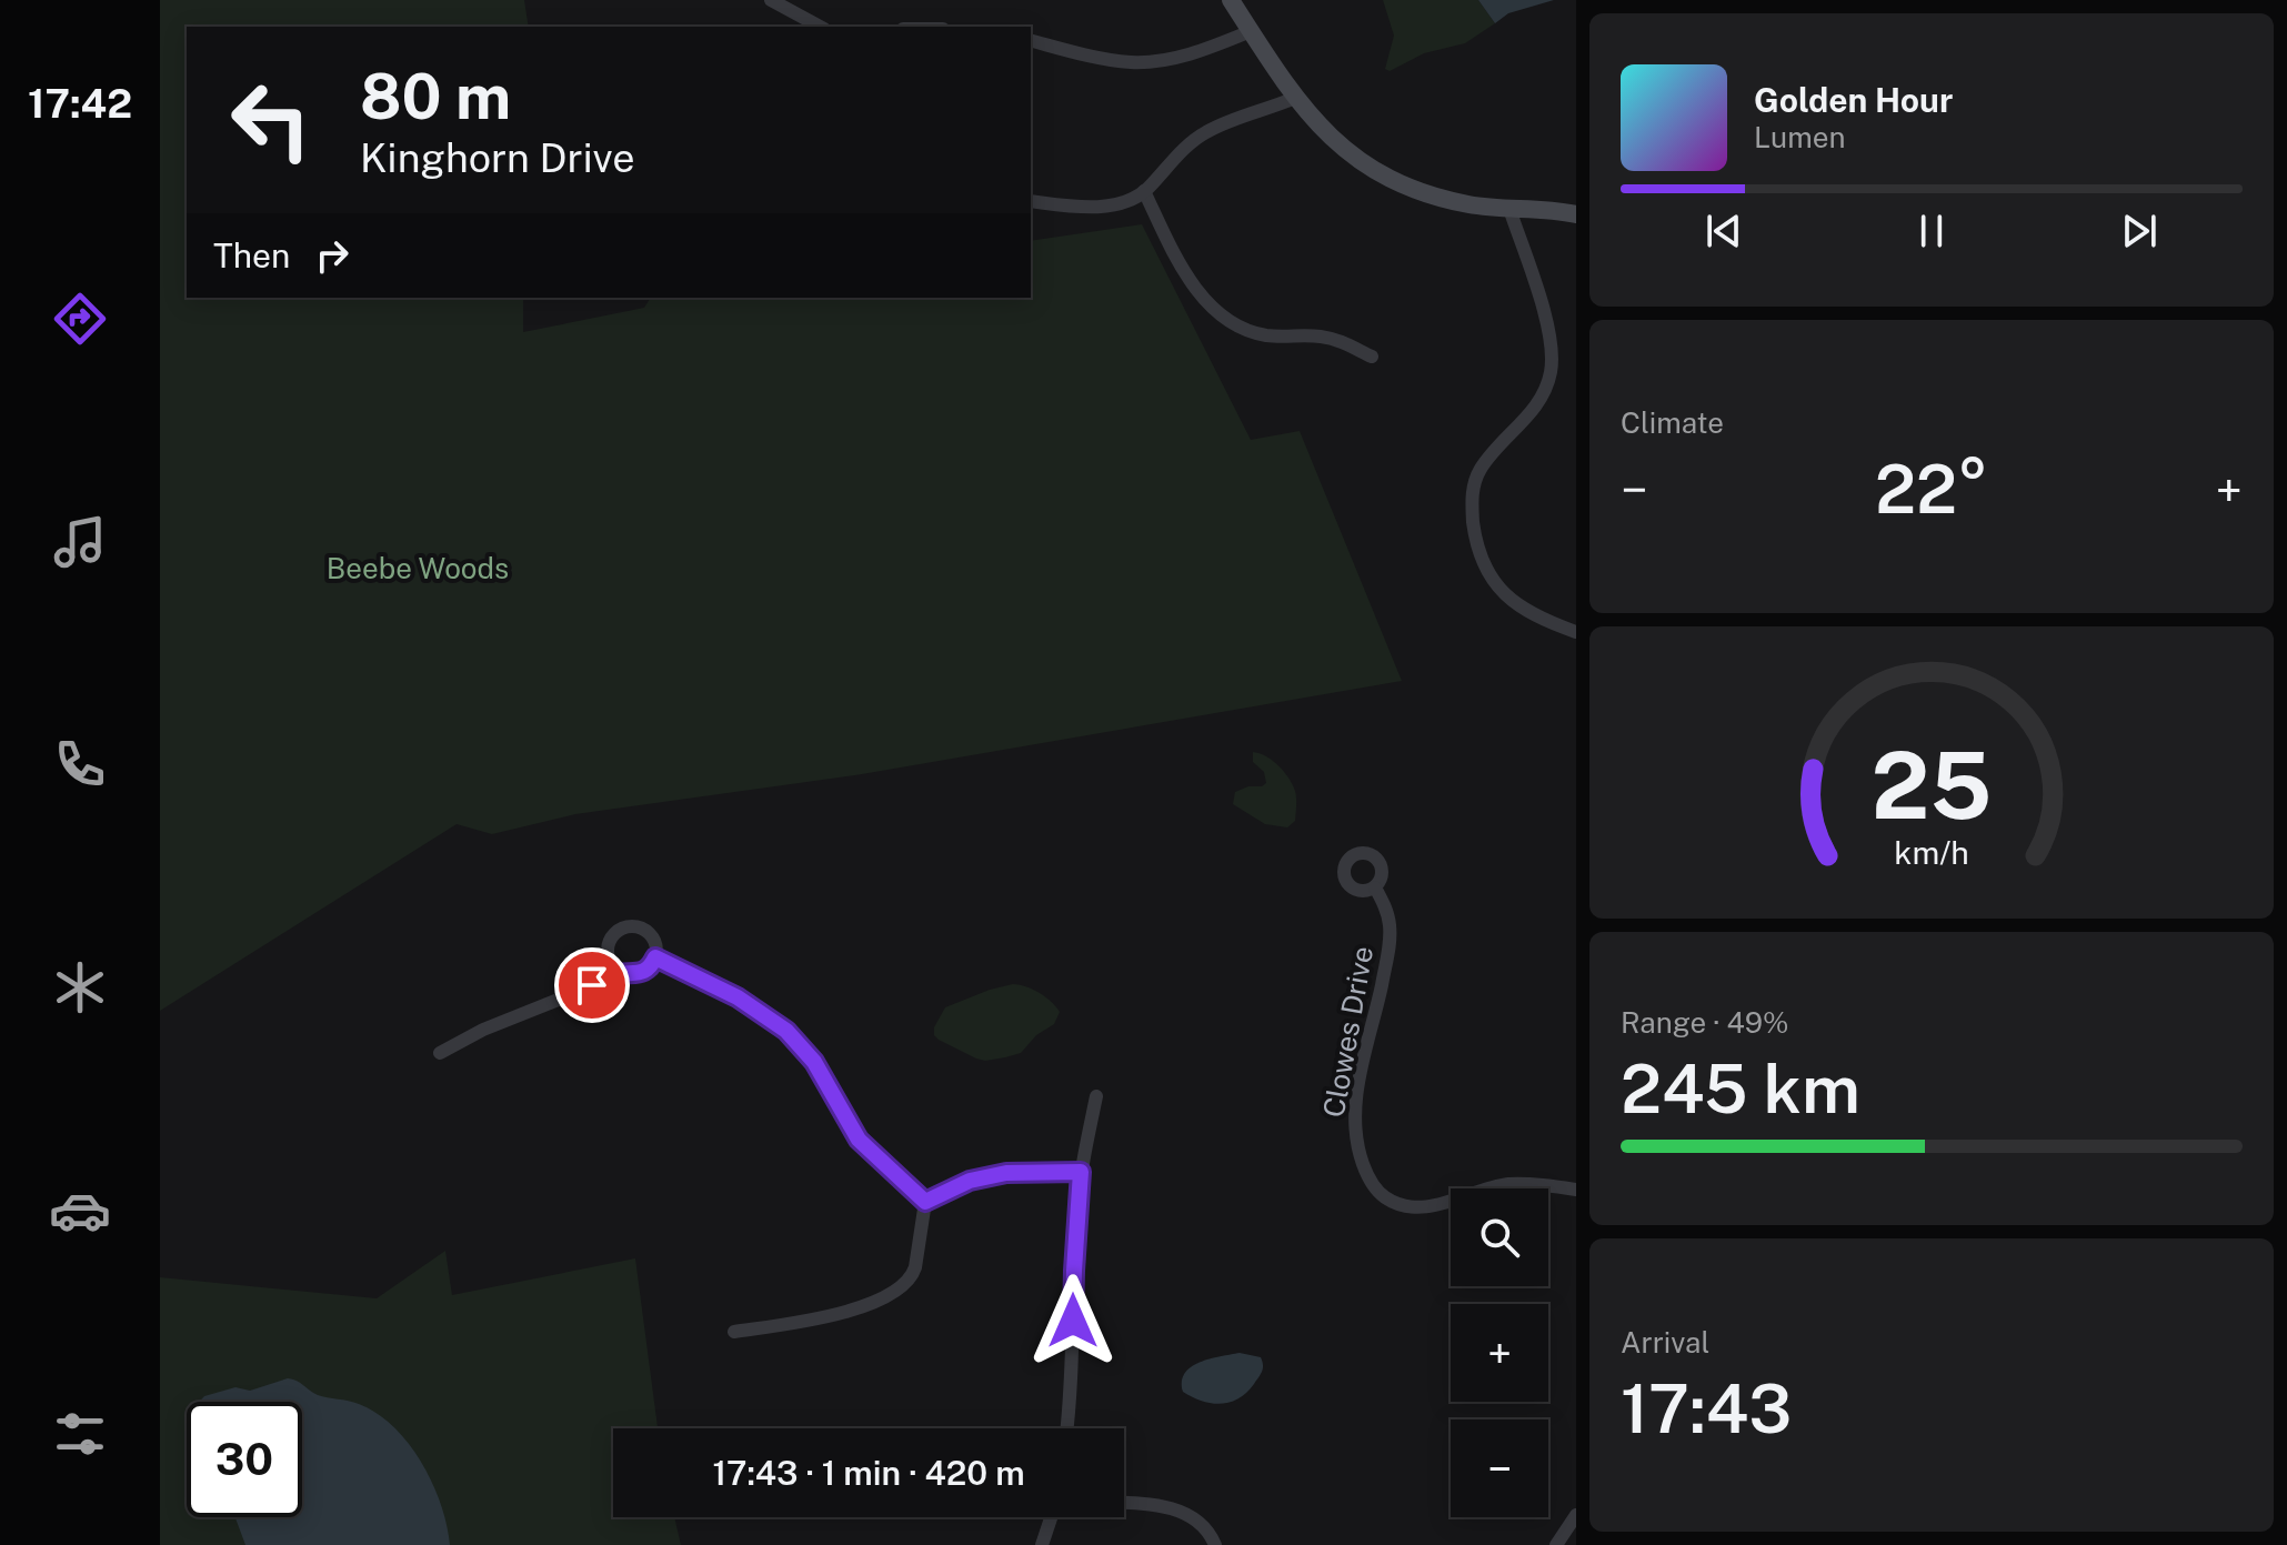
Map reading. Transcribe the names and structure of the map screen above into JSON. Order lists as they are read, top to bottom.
{
  "streets": {
    "street": ["Clowes Drive"]
  },
  "parks": ["Beebe Woods"],
  "page": {
    "tabs": "17:42",
    "turn": ["80 m", "Kinghorn Drive"],
    "song": ["Golden Hour", "Lumen"],
    "then": "Then",
    "tile": [
      "Climate",
      ["Range · 49%", "245 km"],
      ["Arrival", "17:43"]
    ],
    "heat": ["−", "22°", "+"],
    "map_buttons": ["+", "−"],
    "limit": "30",
    "trip": "17:43 · 1 min · 420 m",
    "gauge": ["25", "km/h"]
  }
}
